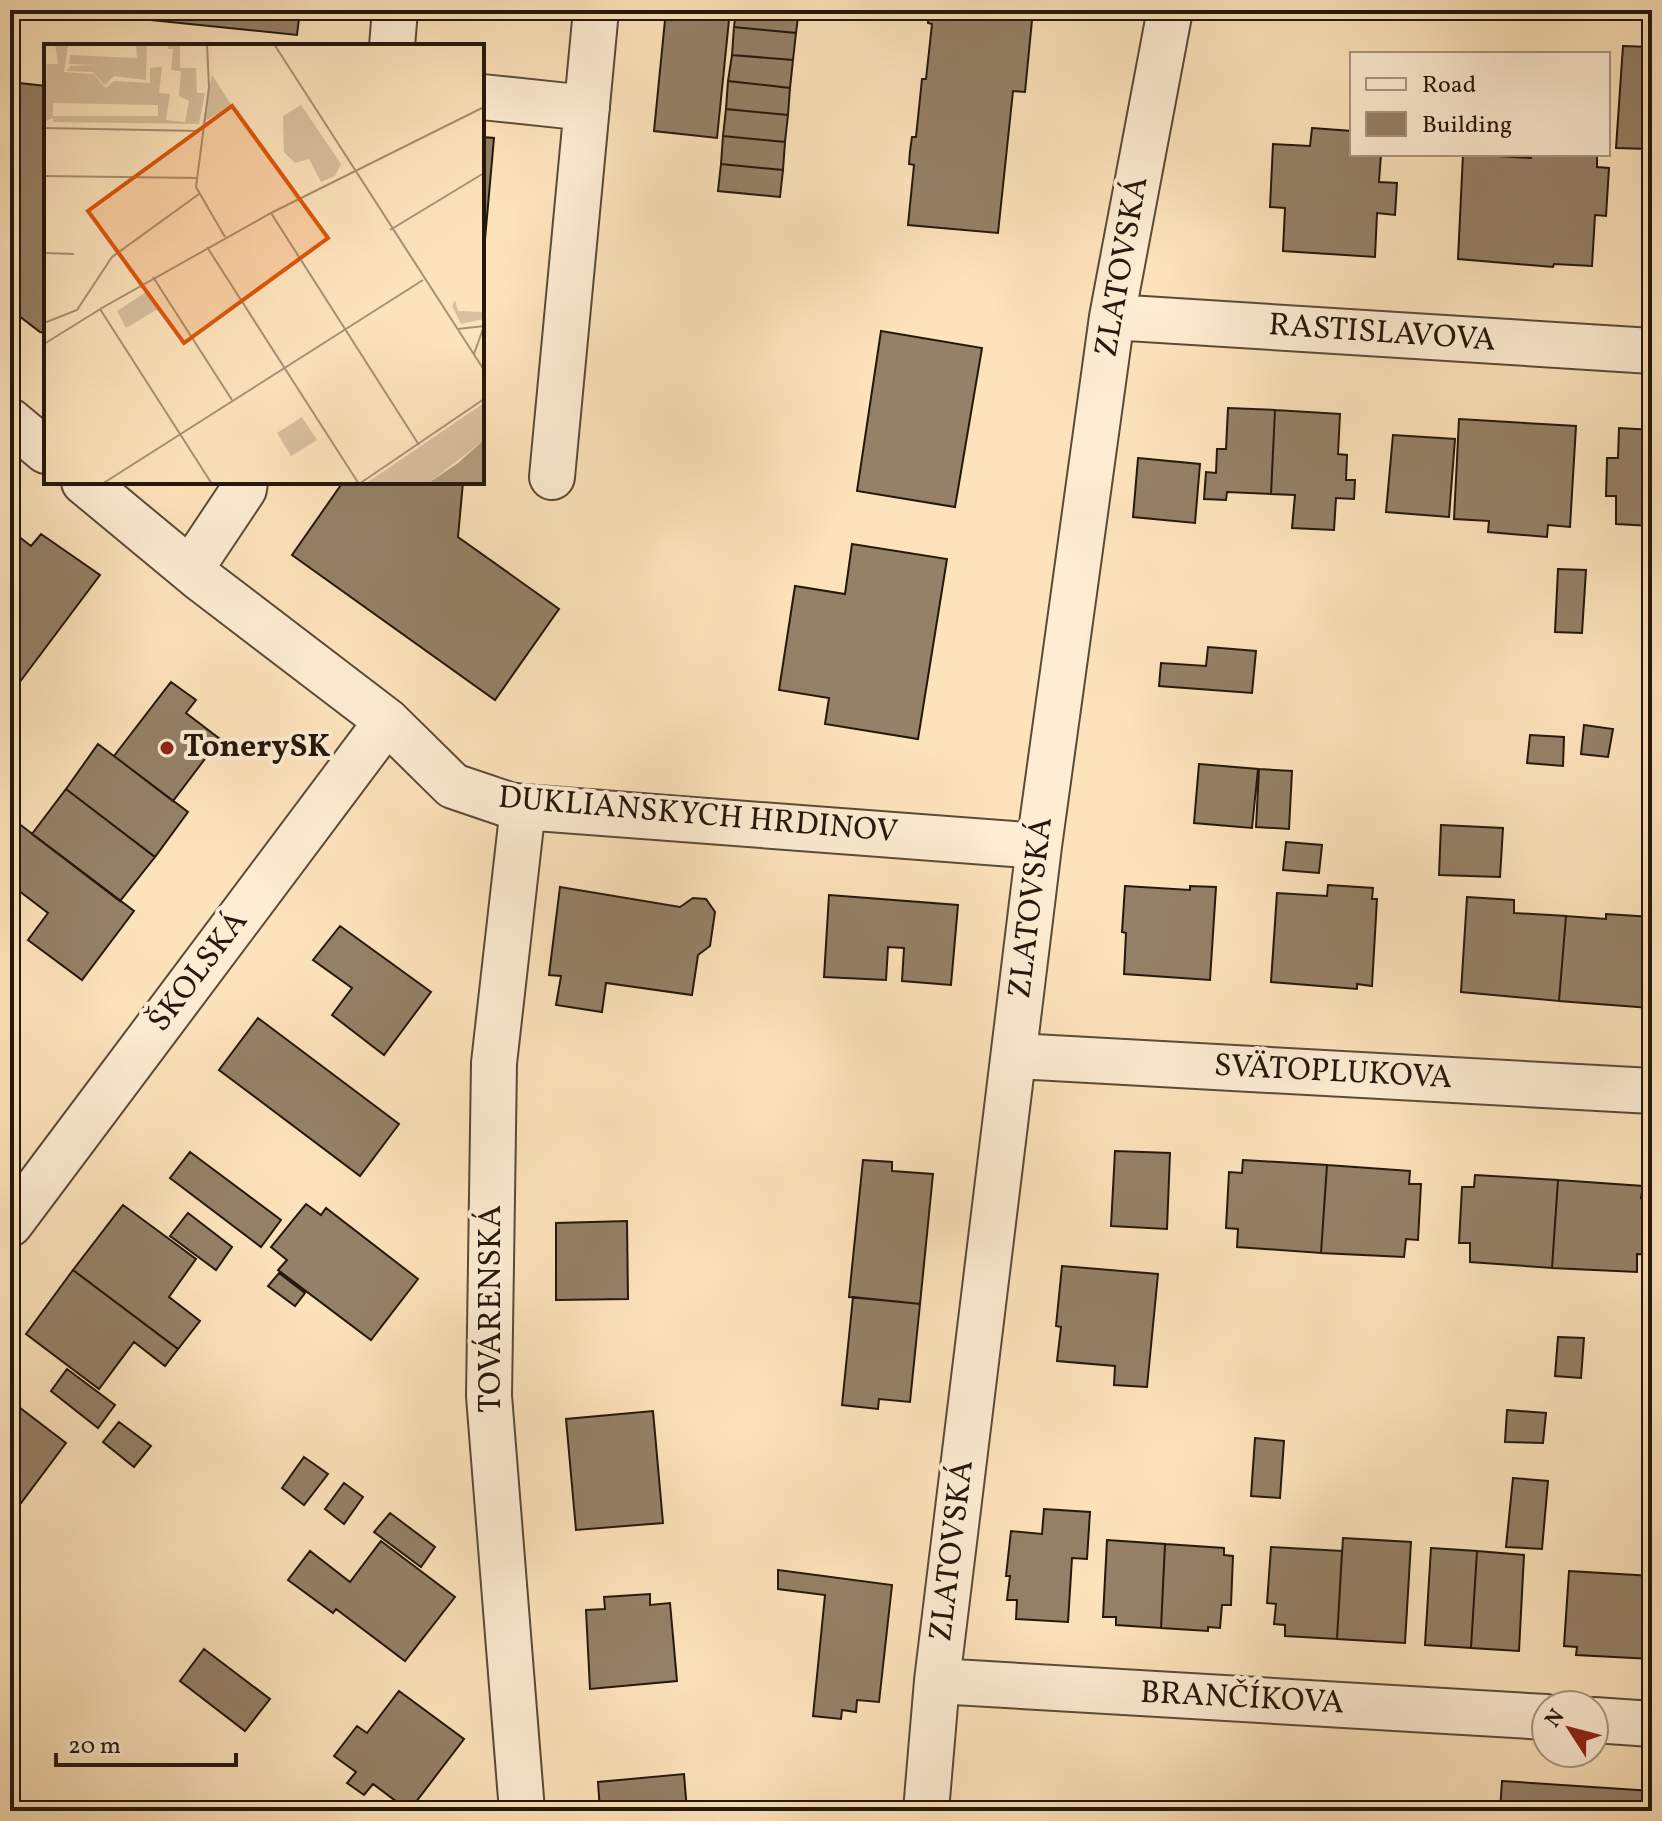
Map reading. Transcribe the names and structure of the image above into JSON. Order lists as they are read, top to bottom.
{
  "streets": {
    "street": [
      "ZLATOVSKÁ",
      "RASTISLAVOVA",
      "DUKLIANSKYCH HRDINOV",
      "ŠKOLSKÁ",
      "SVÄTOPLUKOVA",
      "TOVÁRENSKÁ",
      "BRANČÍKOVA"
    ]
  },
  "crossings": [
    ["ZLATOVSKÁ", "RASTISLAVOVA"],
    ["ZLATOVSKÁ", "DUKLIANSKYCH HRDINOV"],
    ["ZLATOVSKÁ", "SVÄTOPLUKOVA"],
    ["ZLATOVSKÁ", "BRANČÍKOVA"],
    ["DUKLIANSKYCH HRDINOV", "ŠKOLSKÁ"],
    ["DUKLIANSKYCH HRDINOV", "TOVÁRENSKÁ"]
  ],
  "places": ["TonerySK"],
  "legend": ["Road", "Building"],
  "scale_bar": "20 m",
  "north": "top left"
}
